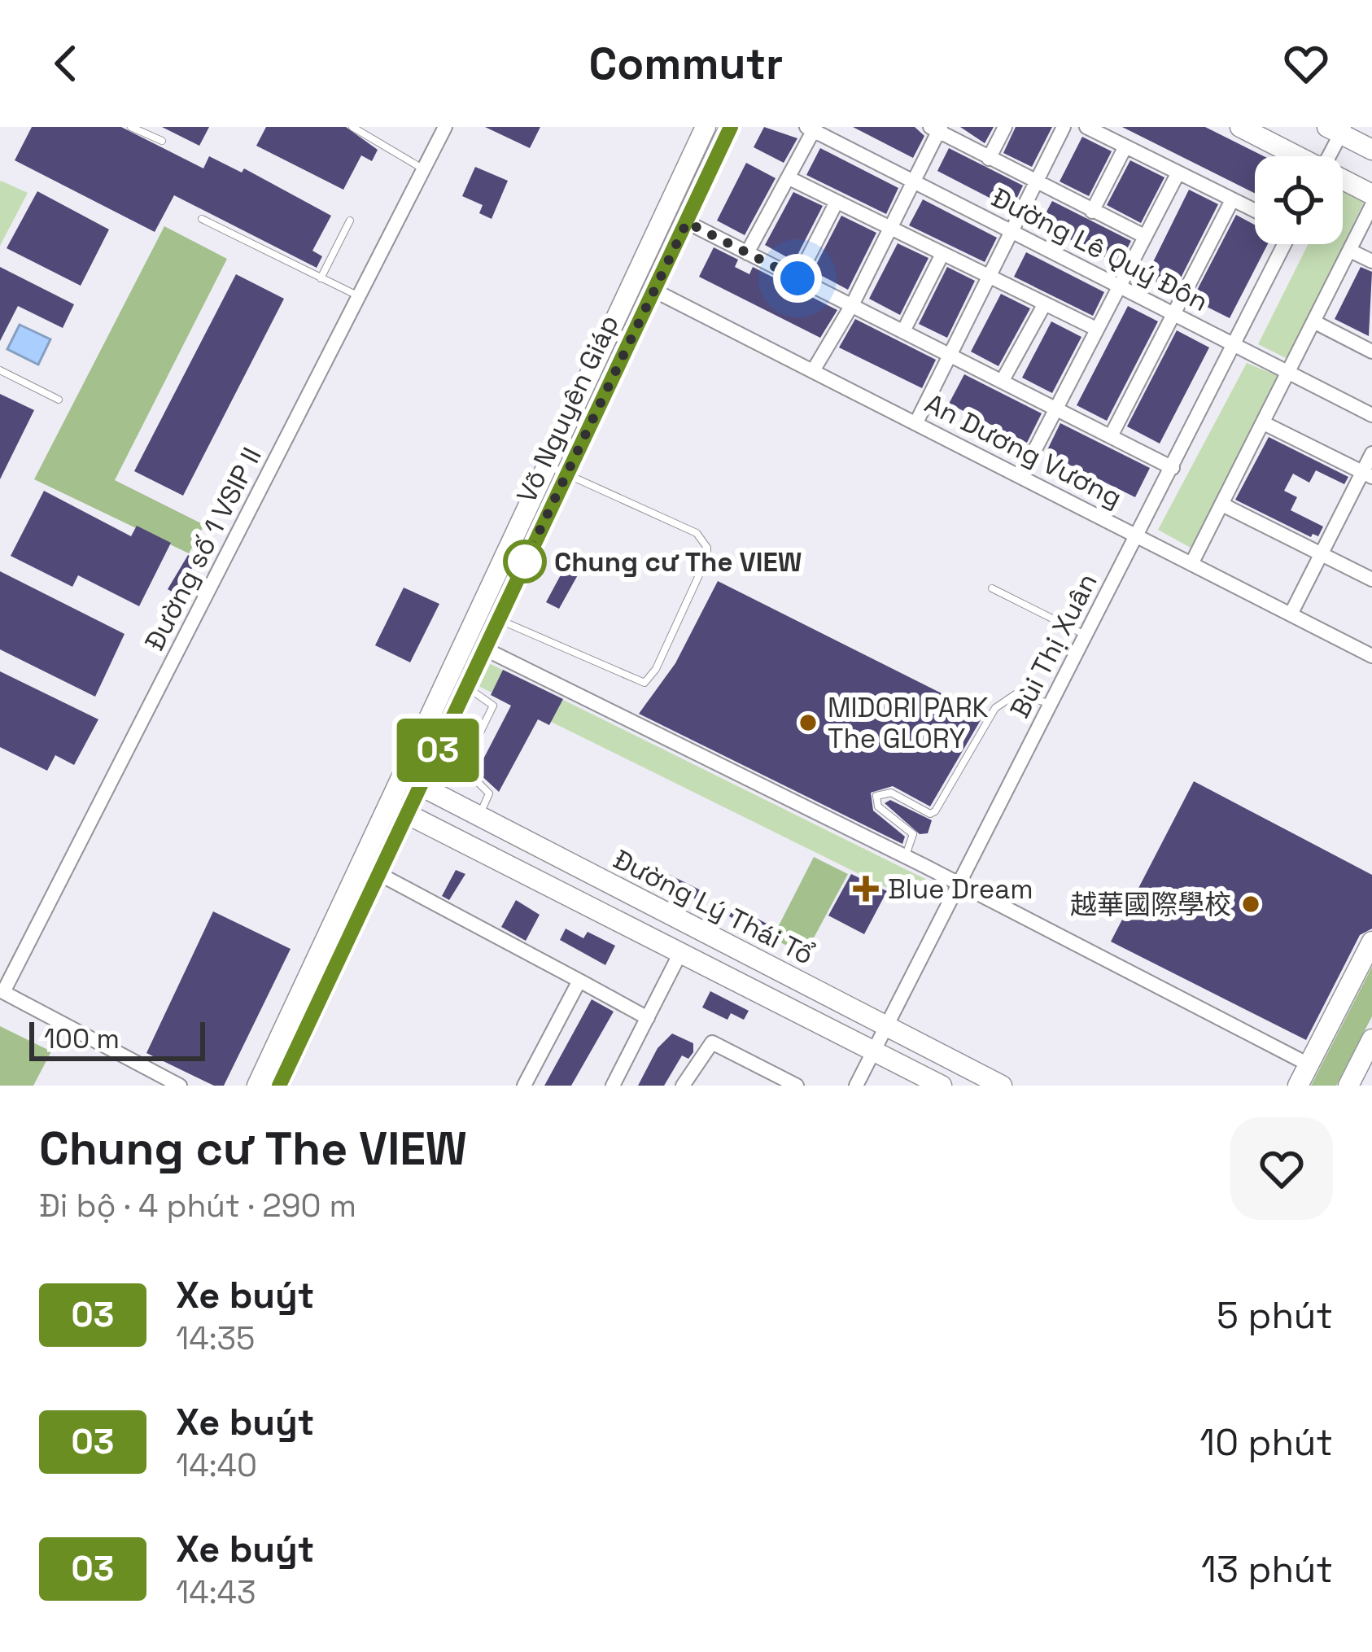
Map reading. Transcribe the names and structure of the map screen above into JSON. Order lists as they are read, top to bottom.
{
  "streets": {
    "main road": ["Võ Nguyên Giáp", "Đường Lý Thái Tổ"],
    "street": [
      "Đường Lê Quý Đôn",
      "An Dương Vương",
      "Đường số 1 VSIP II",
      "Bùi Thị Xuân"
    ]
  },
  "crossings": [
    ["Đường Lê Quý Đôn", "Bùi Thị Xuân"],
    ["Võ Nguyên Giáp", "An Dương Vương"],
    ["Võ Nguyên Giáp", "Đường Lý Thái Tổ"],
    ["An Dương Vương", "Bùi Thị Xuân"],
    ["Bùi Thị Xuân", "Đường Lý Thái Tổ"]
  ],
  "places": {
    "other": ["Chung cư The VIEW", "MIDORI PARK The GLORY", "越華國際學校"],
    "health": ["Blue Dream"]
  },
  "lines": ["bus line 03"],
  "scale_bar": "100 m",
  "page": {
    "header": "Commutr",
    "on_map": "03",
    "scale": "100 m",
    "heading": ["Chung cư The VIEW", "Đi bộ · 4 phút · 290 m"],
    "list": [
      {
        "mark": "03",
        "name": "Xe buýt",
        "note": "14:35",
        "value": "5 phút"
      },
      {
        "mark": "03",
        "name": "Xe buýt",
        "note": "14:40",
        "value": "10 phút"
      },
      {
        "mark": "03",
        "name": "Xe buýt",
        "note": "14:43",
        "value": "13 phút"
      }
    ]
  }
}
